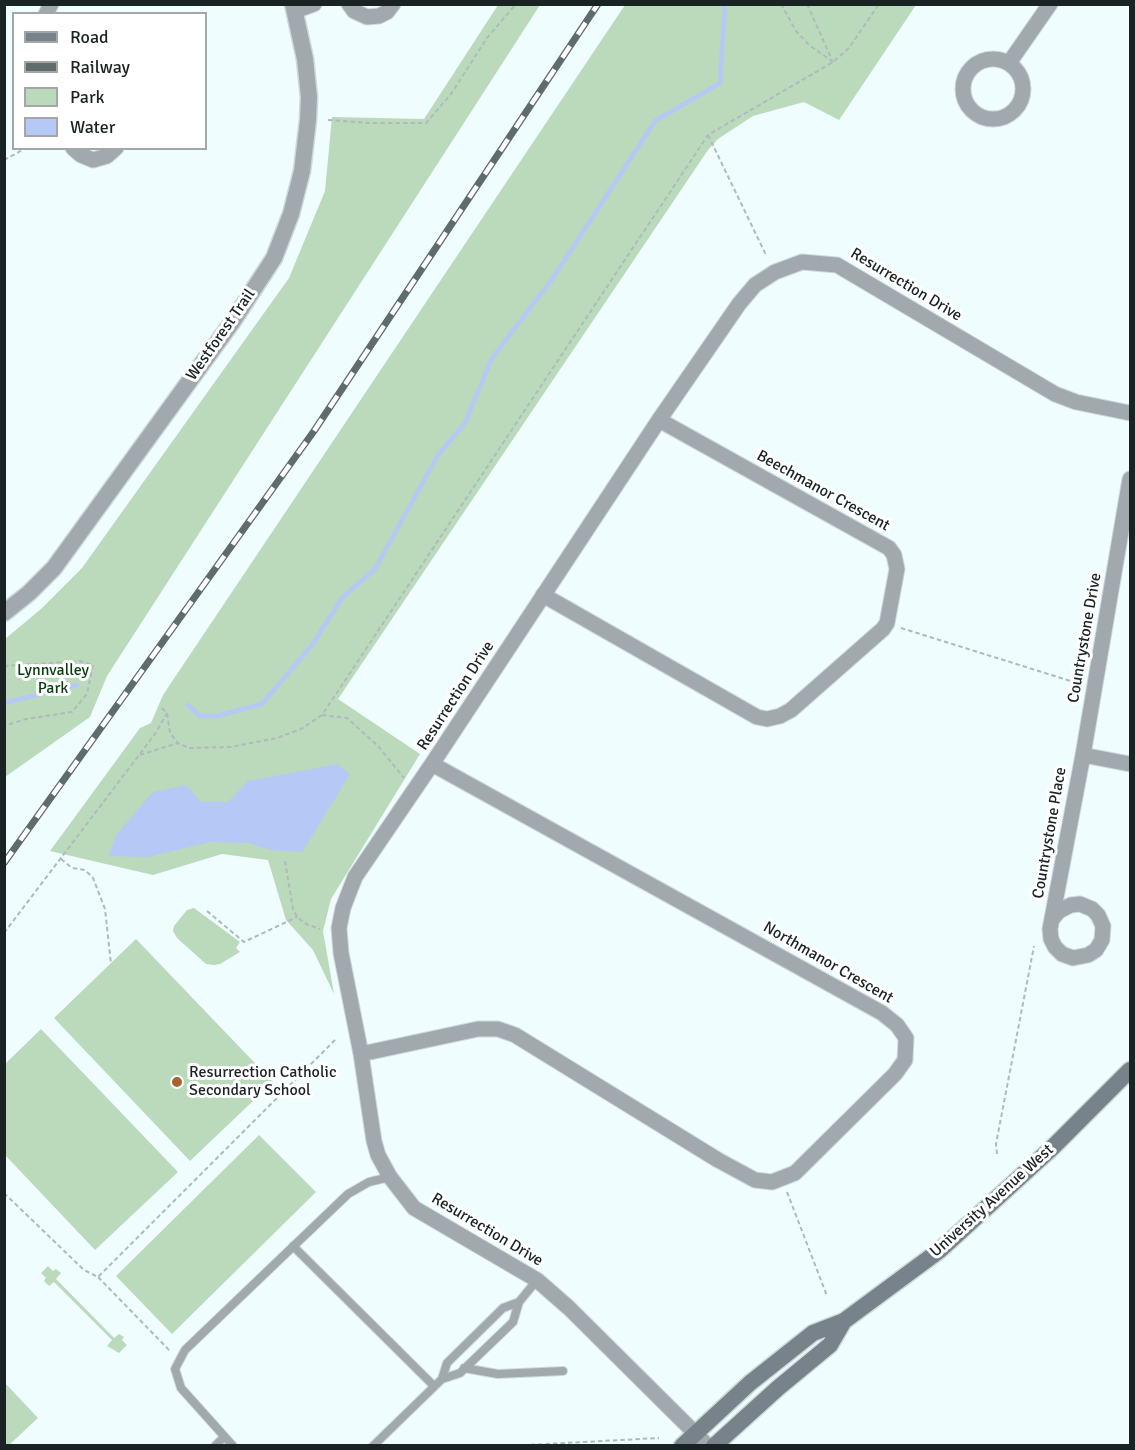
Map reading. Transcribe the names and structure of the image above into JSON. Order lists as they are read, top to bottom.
{
  "streets": {
    "main road": ["University Avenue West"],
    "street": [
      "Resurrection Drive",
      "Westforest Trail",
      "Beechmanor Crescent",
      "Countrystone Drive",
      "Countrystone Place",
      "Northmanor Crescent"
    ]
  },
  "crossings": [
    ["Resurrection Drive", "Beechmanor Crescent"],
    ["Resurrection Drive", "Northmanor Crescent"],
    ["Resurrection Drive", "University Avenue West"],
    ["Countrystone Drive", "Countrystone Place"]
  ],
  "parks": ["Lynnvalley Park"],
  "places": ["Resurrection Catholic Secondary School"],
  "legend": [
    "Road",
    "Railway",
    "Park",
    "Water"
  ]
}
